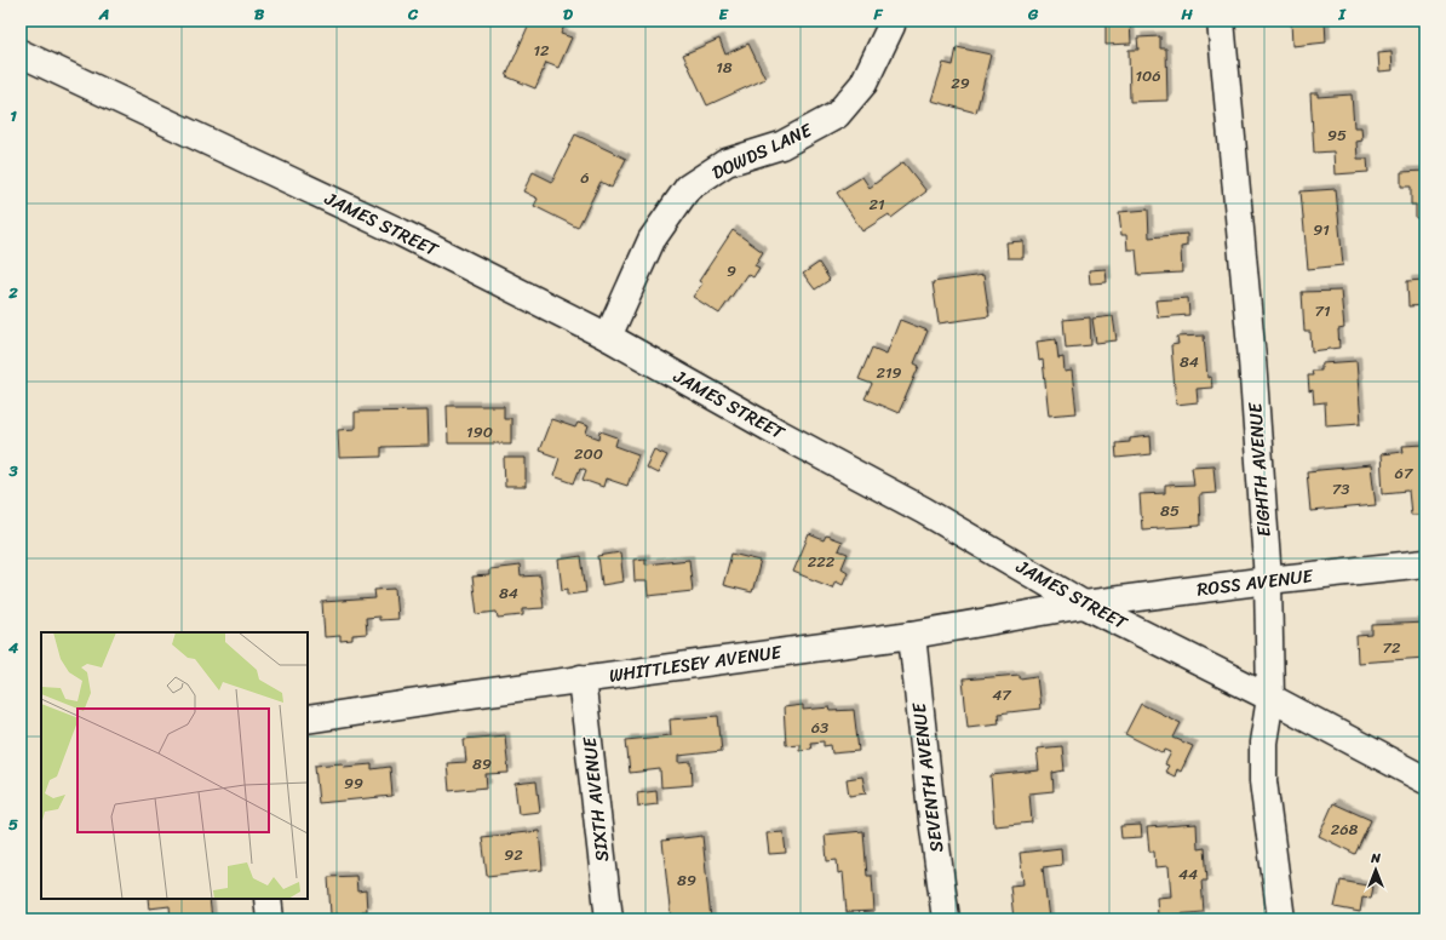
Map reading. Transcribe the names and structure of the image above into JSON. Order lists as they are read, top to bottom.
{
  "streets": {
    "street": [
      "DOWDS LANE",
      "JAMES STREET",
      "EIGHTH AVENUE",
      "ROSS AVENUE",
      "WHITTLESEY AVENUE",
      "SEVENTH AVENUE",
      "SIXTH AVENUE"
    ]
  },
  "crossings": [
    ["DOWDS LANE", "JAMES STREET"],
    ["JAMES STREET", "EIGHTH AVENUE"],
    ["JAMES STREET", "ROSS AVENUE"],
    ["JAMES STREET", "WHITTLESEY AVENUE"],
    ["EIGHTH AVENUE", "ROSS AVENUE"],
    ["ROSS AVENUE", "WHITTLESEY AVENUE"],
    ["WHITTLESEY AVENUE", "SEVENTH AVENUE"],
    ["WHITTLESEY AVENUE", "SIXTH AVENUE"]
  ],
  "house_numbers": [
    "12",
    "18",
    "106",
    "29",
    "95",
    "6",
    "21",
    "91",
    "9",
    "71",
    "84",
    "219",
    "190",
    "200",
    "67",
    "73",
    "85",
    "222",
    "84",
    "72",
    "47",
    "63",
    "89",
    "99",
    "268",
    "92",
    "44",
    "89"
  ],
  "north": "top",
  "grid": {
    "columns": [
      "A",
      "B",
      "C",
      "D",
      "E",
      "F",
      "G",
      "H",
      "I"
    ],
    "rows": [
      "1",
      "2",
      "3",
      "4",
      "5"
    ]
  }
}
